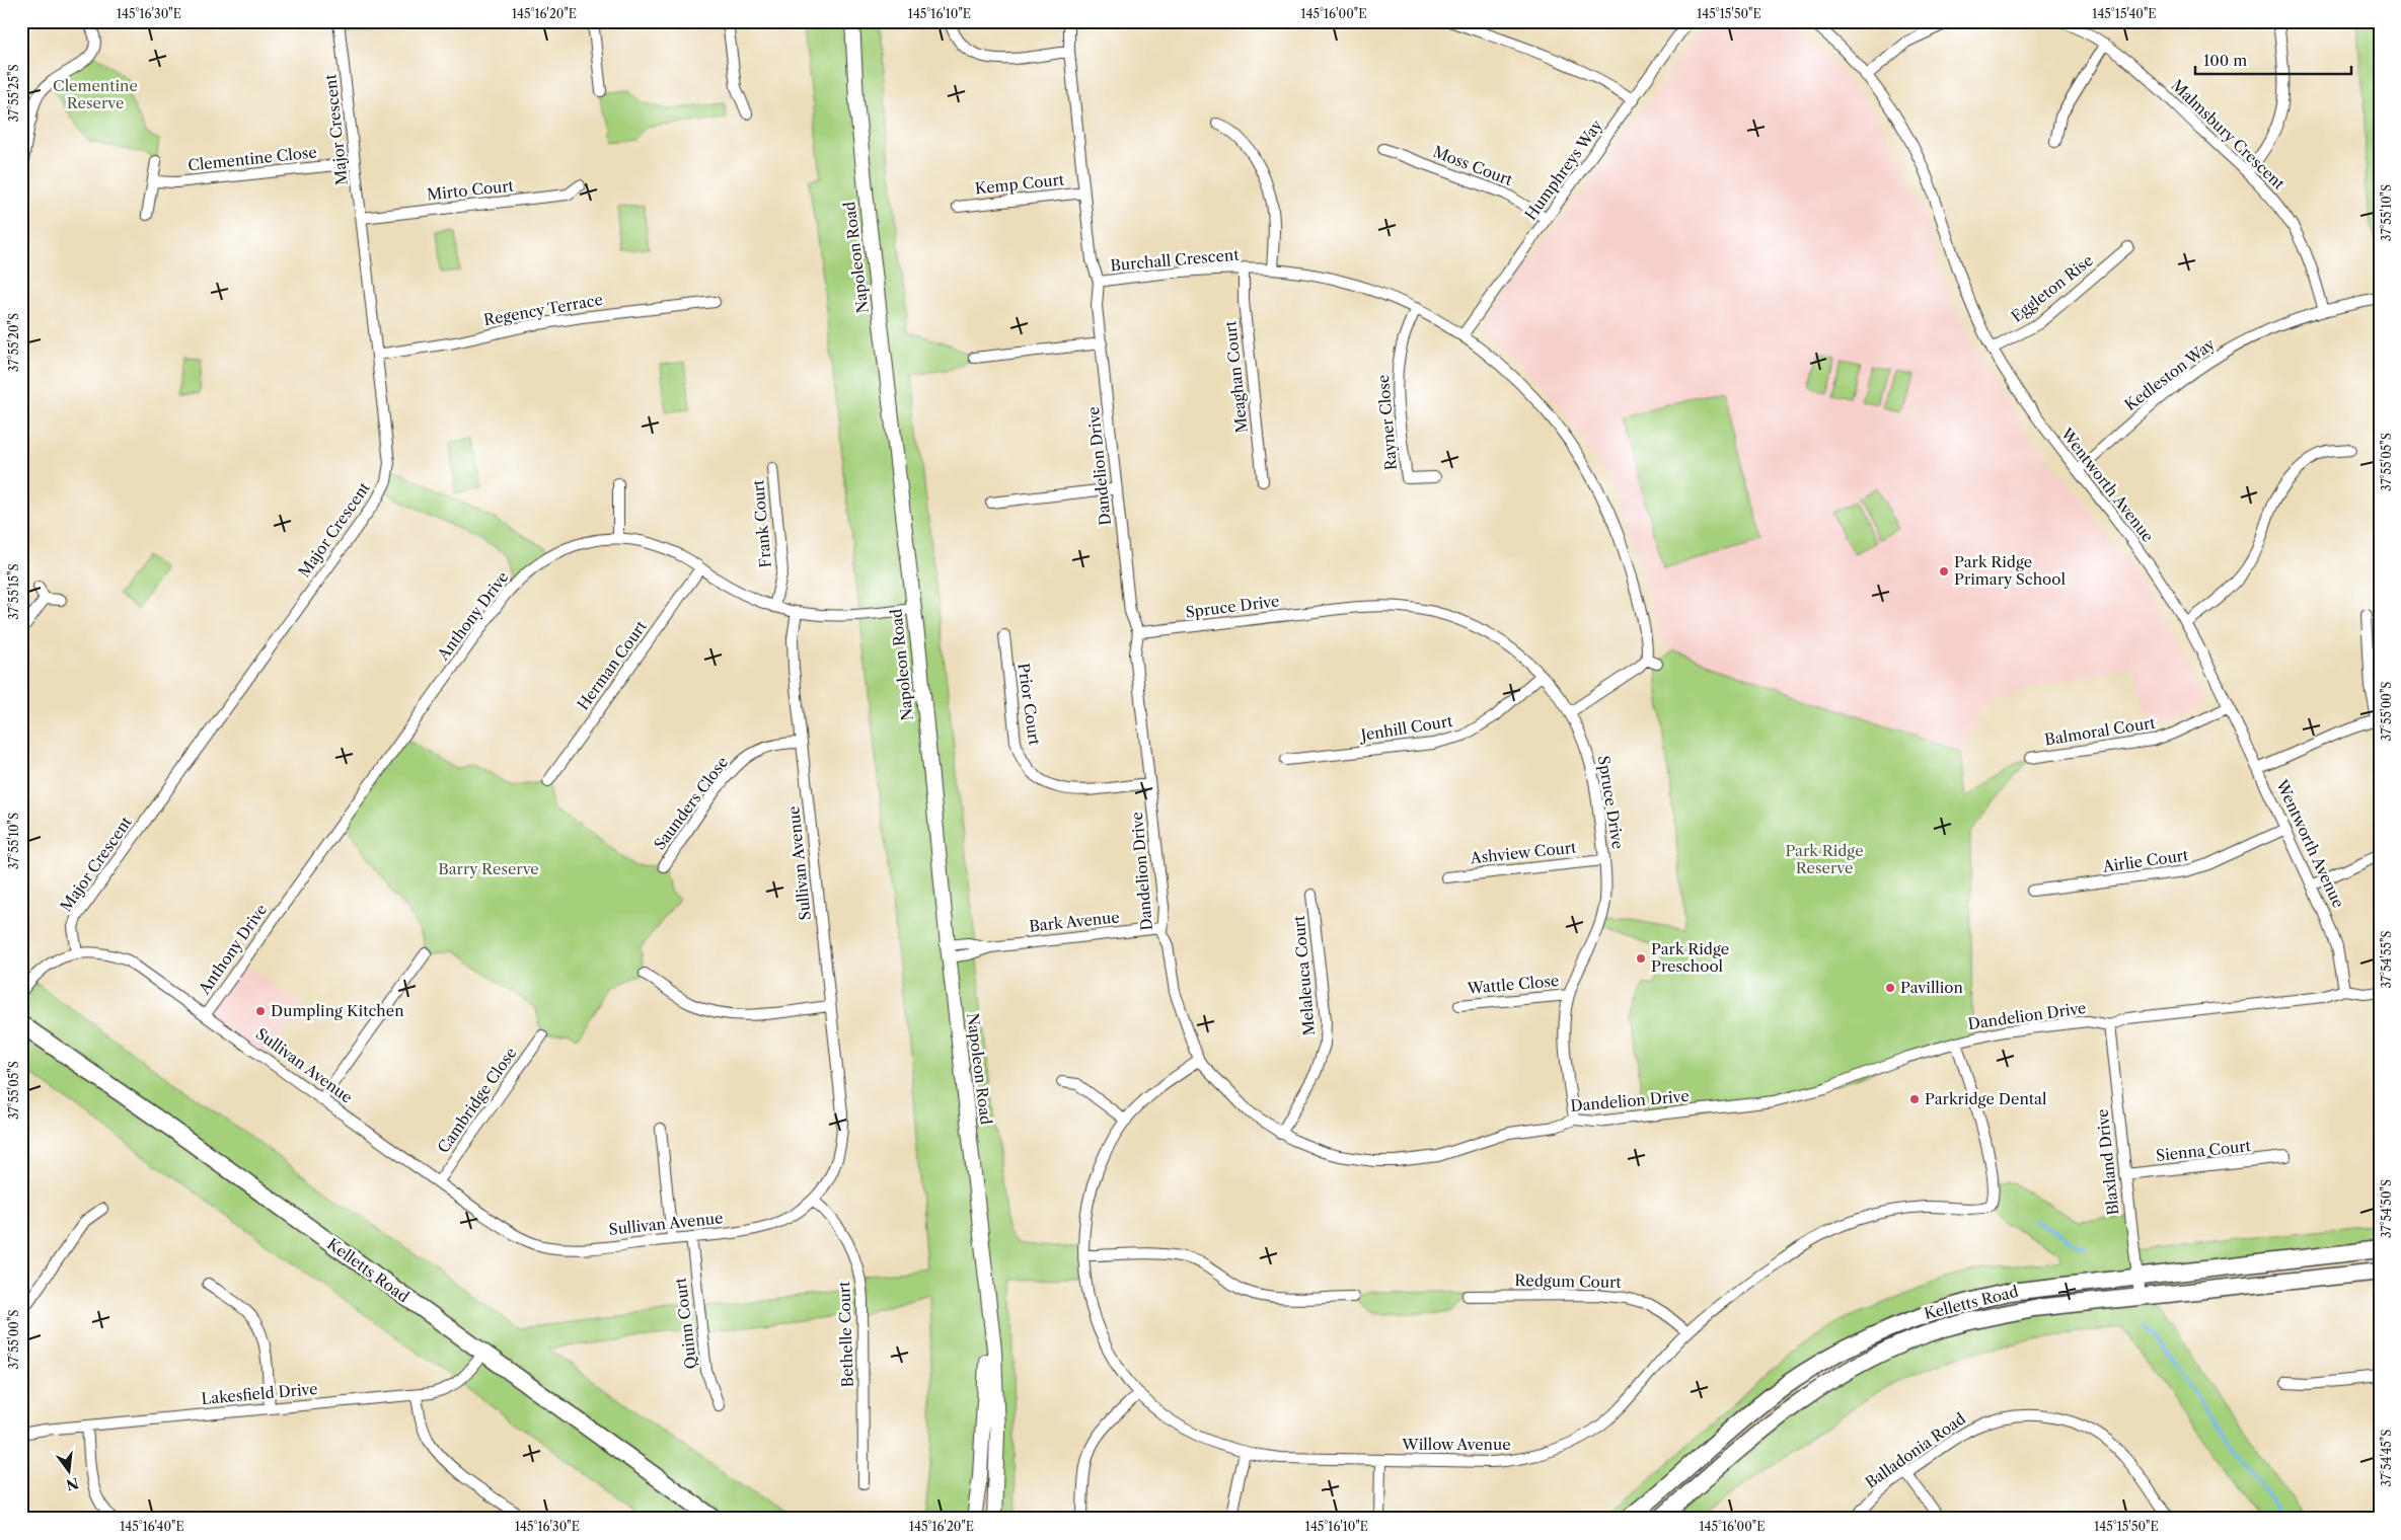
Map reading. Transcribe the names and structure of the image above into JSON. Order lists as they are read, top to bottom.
{
  "streets": {
    "main road": ["Napoleon Road", "Kelletts Road"],
    "street": [
      "Major Crescent",
      "Malmsbury Crescent",
      "Clementine Close",
      "Moss Court",
      "Humphreys Way",
      "Kemp Court",
      "Mirto Court",
      "Burchall Crescent",
      "Eggleton Rise",
      "Regency Terrace",
      "Kedleston Way",
      "Meaghan Court",
      "Rayner Close",
      "Dandelion Drive",
      "Wentworth Avenue",
      "Frank Court",
      "Spruce Drive",
      "Anthony Drive",
      "Herman Court",
      "Prior Court",
      "Jenhill Court",
      "Balmoral Court",
      "Saunders Close",
      "Ashview Court",
      "Airlie Court",
      "Sullivan Avenue",
      "Bark Avenue",
      "Melaleuca Court",
      "Wattle Close",
      "Cambridge Close",
      "Sienna Court",
      "Blaxland Drive",
      "Redgum Court",
      "Quinn Court",
      "Bethelle Court",
      "Lakesfield Drive",
      "Willow Avenue",
      "Balladonia Road"
    ]
  },
  "crossings": [
    ["Major Crescent", "Clementine Close"],
    ["Major Crescent", "Mirto Court"],
    ["Major Crescent", "Regency Terrace"],
    ["Major Crescent", "Sullivan Avenue"],
    ["Malmsbury Crescent", "Kedleston Way"],
    ["Moss Court", "Humphreys Way"],
    ["Humphreys Way", "Burchall Crescent"],
    ["Kemp Court", "Dandelion Drive"],
    ["Napoleon Road", "Anthony Drive"],
    ["Napoleon Road", "Bark Avenue"],
    ["Burchall Crescent", "Meaghan Court"],
    ["Burchall Crescent", "Rayner Close"],
    ["Burchall Crescent", "Dandelion Drive"],
    ["Eggleton Rise", "Wentworth Avenue"],
    ["Kedleston Way", "Wentworth Avenue"],
    ["Dandelion Drive", "Wentworth Avenue"],
    ["Dandelion Drive", "Spruce Drive"],
    ["Dandelion Drive", "Prior Court"],
    ["Dandelion Drive", "Bark Avenue"],
    ["Dandelion Drive", "Melaleuca Court"],
    ["Dandelion Drive", "Blaxland Drive"],
    ["Dandelion Drive", "Willow Avenue"],
    ["Wentworth Avenue", "Balmoral Court"],
    ["Wentworth Avenue", "Airlie Court"],
    ["Frank Court", "Anthony Drive"],
    ["Spruce Drive", "Jenhill Court"],
    ["Spruce Drive", "Ashview Court"],
    ["Spruce Drive", "Wattle Close"],
    ["Anthony Drive", "Herman Court"],
    ["Anthony Drive", "Sullivan Avenue"],
    ["Saunders Close", "Sullivan Avenue"],
    ["Sullivan Avenue", "Cambridge Close"],
    ["Sullivan Avenue", "Quinn Court"],
    ["Sullivan Avenue", "Bethelle Court"],
    ["Sienna Court", "Blaxland Drive"],
    ["Blaxland Drive", "Kelletts Road"],
    ["Kelletts Road", "Lakesfield Drive"],
    ["Redgum Court", "Willow Avenue"]
  ],
  "parks": ["Clementine Reserve", "Park Ridge Reserve", "Barry Reserve"],
  "places": [
    "Park Ridge Primary School",
    "Park Ridge Preschool",
    "Pavillion",
    "Dumpling Kitchen",
    "Parkridge Dental"
  ],
  "scale_bar": "100 m",
  "north": "bottom",
  "coordinates": [
    "145°16'30\"E",
    "145°16'20\"E",
    "145°16'10\"E",
    "145°16'00\"E",
    "145°15'50\"E",
    "145°15'40\"E",
    "37°55'25\"S",
    "37°55'10\"S",
    "37°55'20\"S",
    "37°55'05\"S",
    "37°55'15\"S",
    "37°55'00\"S",
    "37°54'55\"S",
    "37°54'50\"S",
    "37°54'45\"S",
    "145°16'40\"E"
  ]
}
